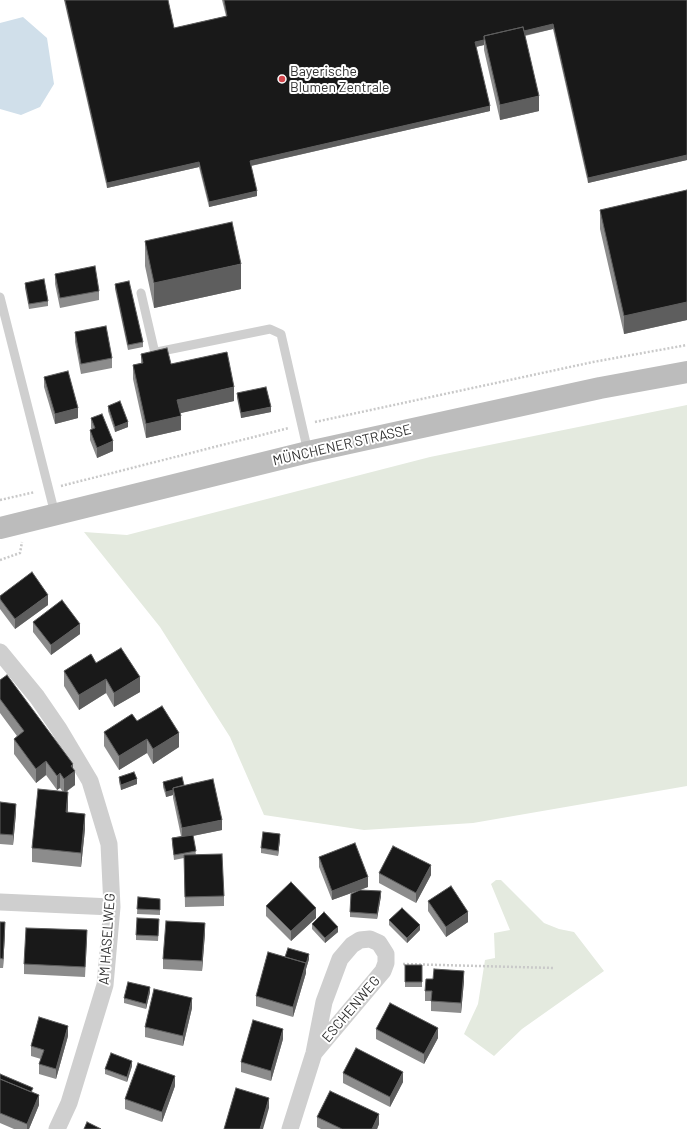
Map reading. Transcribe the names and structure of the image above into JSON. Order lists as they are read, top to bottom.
{
  "streets": {
    "street": ["MÜNCHENER STRASSE", "AM HASELWEG", "ESCHENWEG"]
  },
  "places": ["Bayerische Blumen Zentrale"]
}
